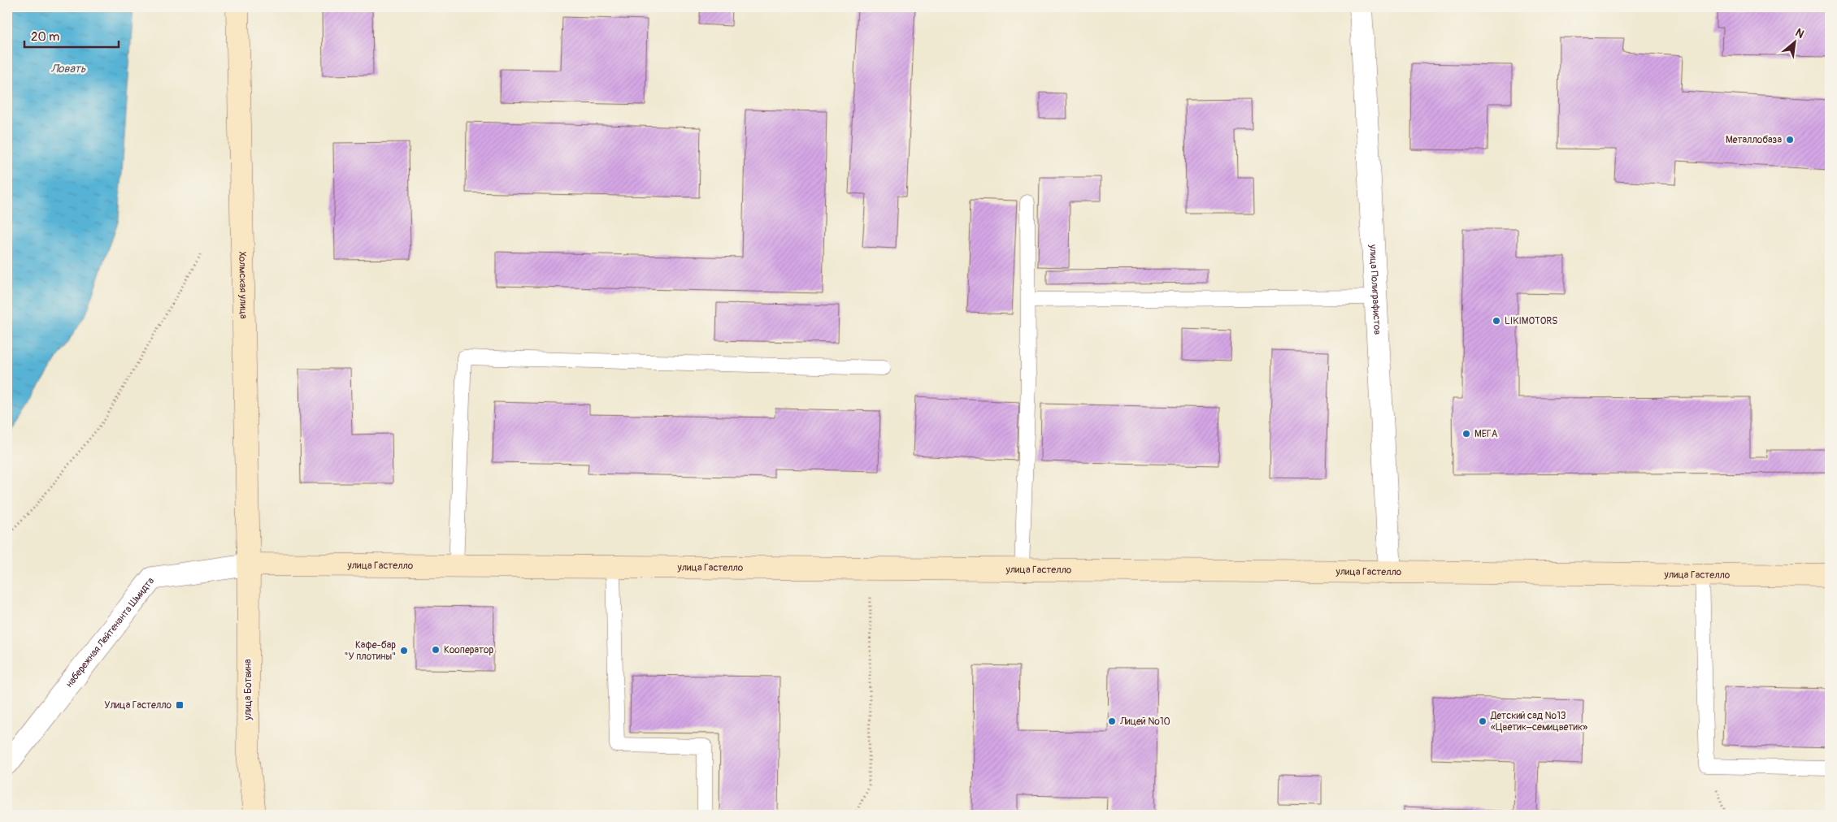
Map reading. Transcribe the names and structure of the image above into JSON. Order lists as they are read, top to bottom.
{
  "streets": {
    "main road": ["Холмская улица", "улица Гастелло", "улица Ботвина"],
    "street": ["улица Полиграфистов", "набережная Лейтенанта Шмидта"]
  },
  "crossings": [
    ["Холмская улица", "улица Гастелло"],
    ["Холмская улица", "набережная Лейтенанта Шмидта"],
    ["Холмская улица", "улица Ботвина"],
    ["улица Полиграфистов", "улица Гастелло"],
    ["улица Гастелло", "набережная Лейтенанта Шмидта"],
    ["улица Гастелло", "улица Ботвина"],
    ["набережная Лейтенанта Шмидта", "улица Ботвина"]
  ],
  "water": ["Ловать"],
  "places": {
    "other": [
      "Металлобаза",
      "LIKIMOTORS",
      "МЕГА",
      "Кооператор",
      "Кафе-бар \"У плотины\"",
      "Лицей №10",
      "Детский сад №13 «Цветик–семицветик»"
    ],
    "transit": ["Улица Гастелло"]
  },
  "scale_bar": "20 m",
  "north": "top right"
}
